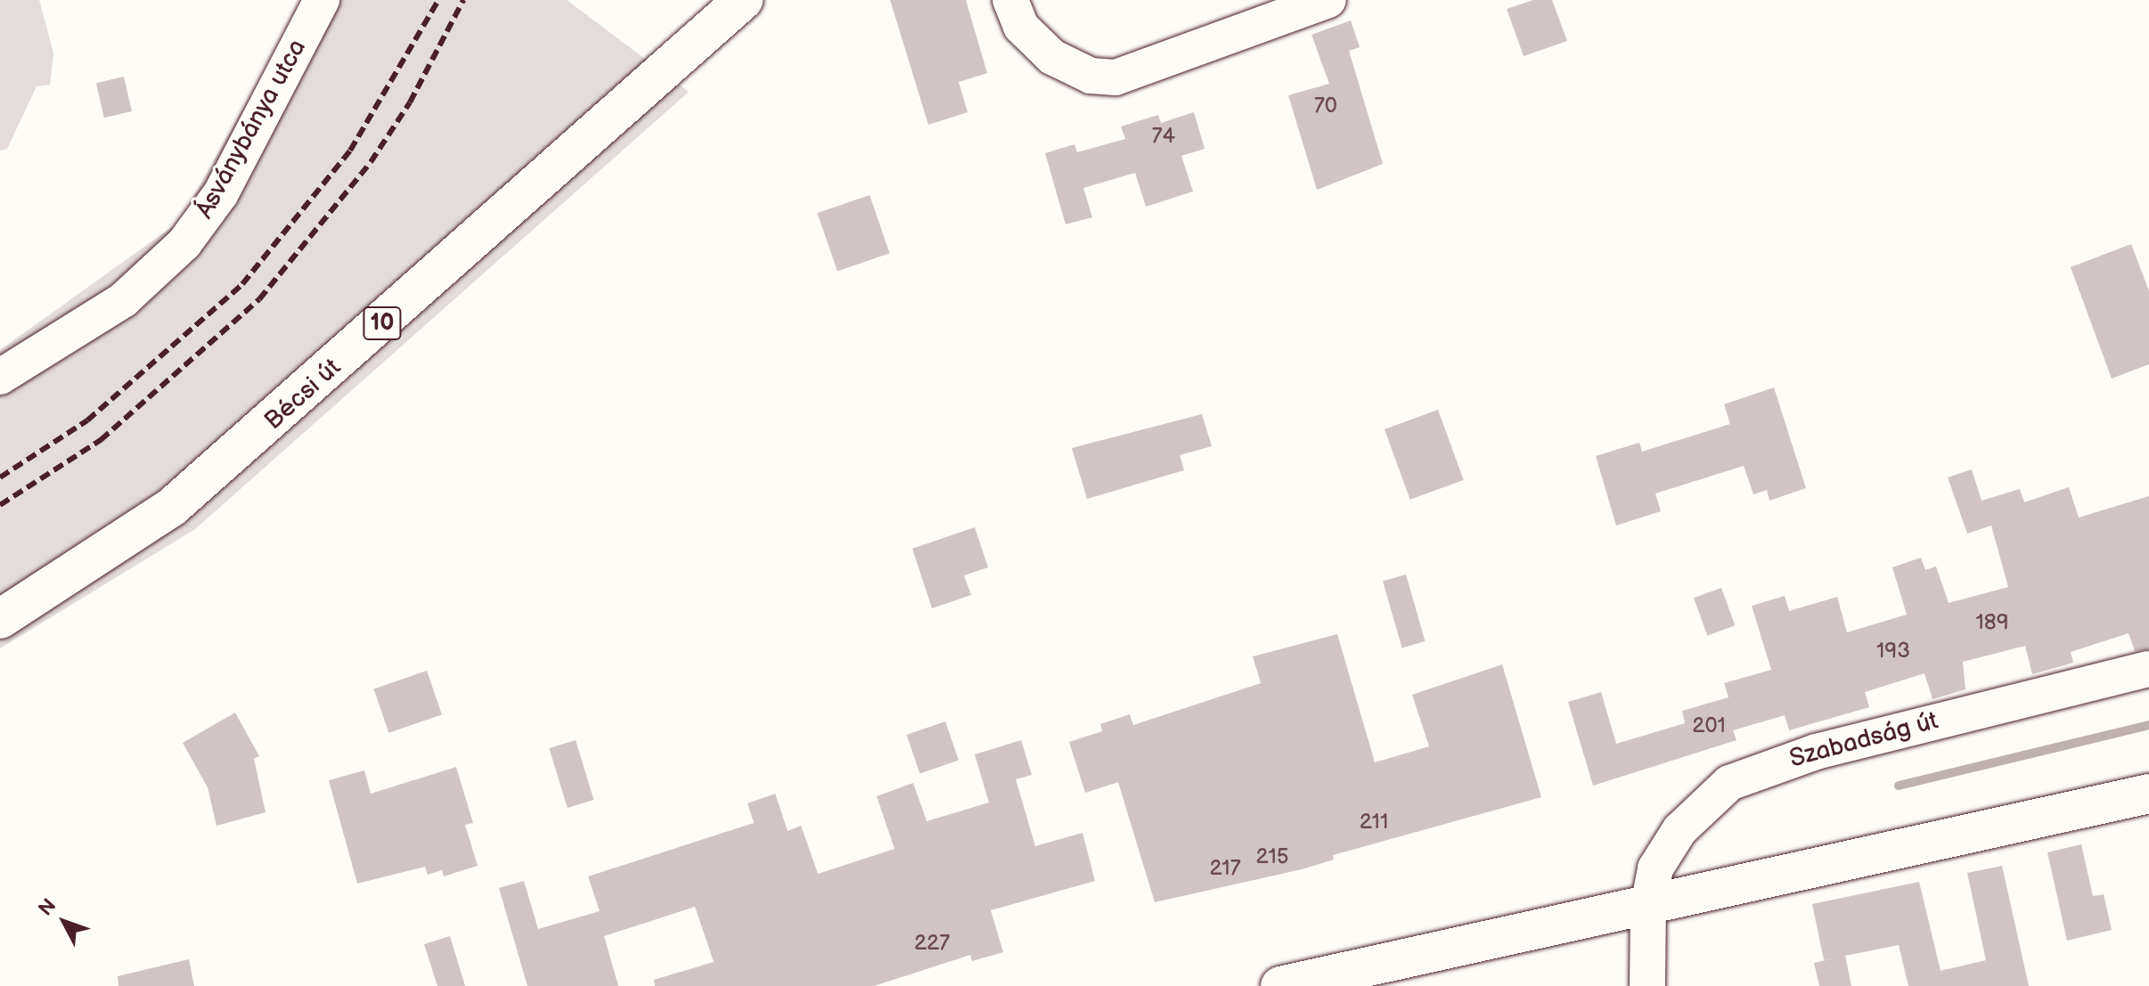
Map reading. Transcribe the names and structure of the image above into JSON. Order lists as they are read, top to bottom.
{
  "streets": {
    "main road": ["10", "Bécsi út"],
    "street": ["Ásványbánya utca", "Szabadság út"]
  },
  "house_numbers": [
    "70",
    "74",
    "189",
    "193",
    "201",
    "211",
    "215",
    "217",
    "227"
  ],
  "north": "top left"
}
